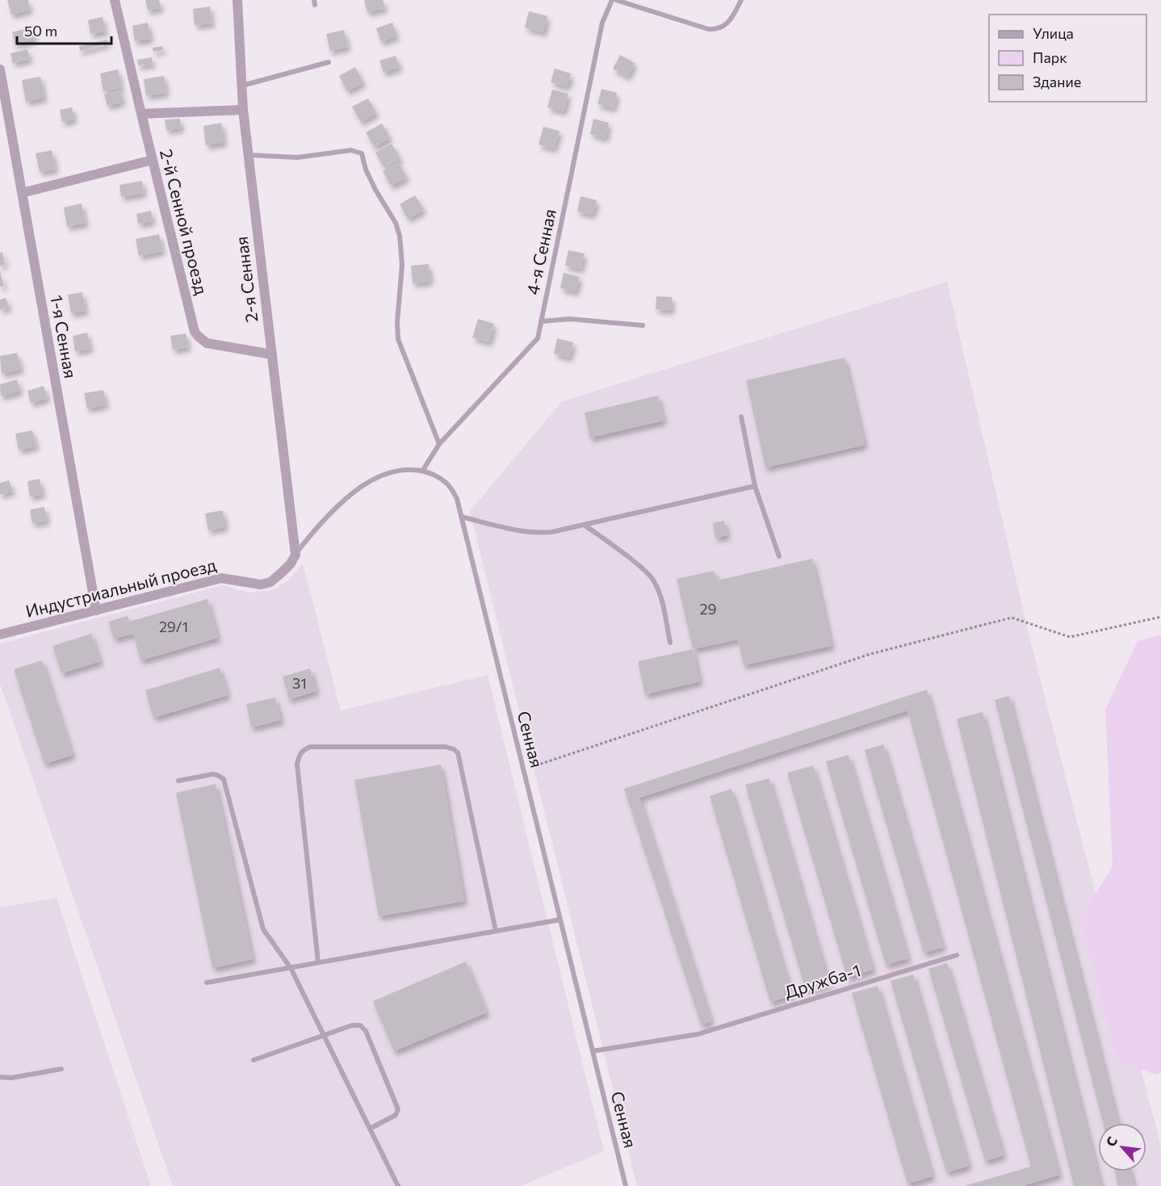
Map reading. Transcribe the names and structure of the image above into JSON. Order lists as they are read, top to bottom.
{
  "streets": {
    "street": [
      "2-й Сенной проезд",
      "2-я Сенная",
      "1-я Сенная",
      "Индустриальный проезд"
    ],
    "lane": ["4-я Сенная", "Сенная", "Дружба-1"]
  },
  "crossings": [
    ["2-й Сенной проезд", "2-я Сенная"],
    ["4-я Сенная", "Сенная"],
    ["2-я Сенная", "Индустриальный проезд"],
    ["2-я Сенная", "Сенная"],
    ["1-я Сенная", "Индустриальный проезд"],
    ["Индустриальный проезд", "Сенная"],
    ["Сенная", "Дружба-1"]
  ],
  "house_numbers": ["29", "29/1", "31"],
  "legend": ["Улица", "Парк", "Здание"],
  "scale_bar": "50 m",
  "north": "top left"
}
